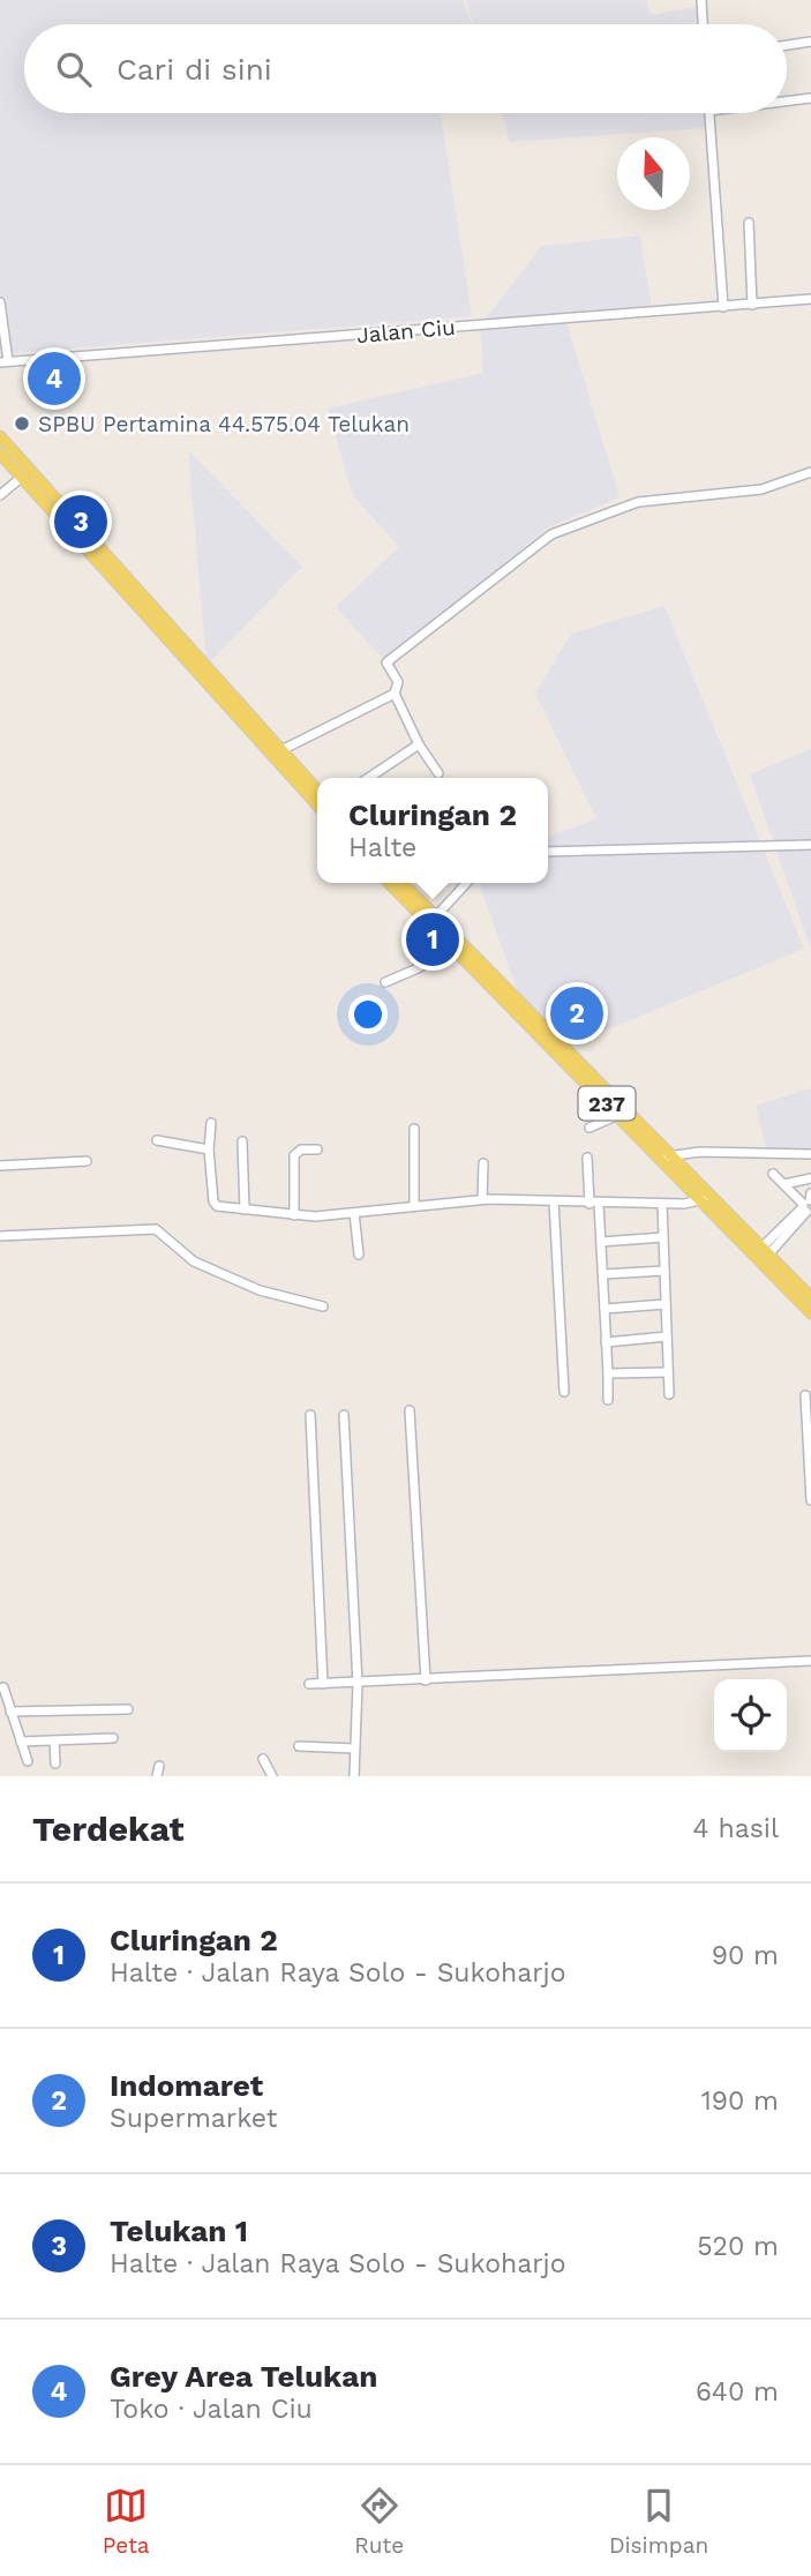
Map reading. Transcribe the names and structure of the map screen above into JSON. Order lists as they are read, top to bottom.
{
  "streets": {
    "main road": ["237"],
    "street": ["Jalan Ciu"]
  },
  "places": ["SPBU Pertamina 44.575.04 Telukan"],
  "north": "top",
  "page": {
    "search": "Cari di sini",
    "pins": [
      "4",
      "3",
      "1",
      "2"
    ],
    "popup": ["Cluringan 2", "Halte"],
    "heading": ["Terdekat", "4 hasil"],
    "list": [
      {
        "mark": "1",
        "name": "Cluringan 2",
        "note": "Halte · Jalan Raya Solo - Sukoharjo",
        "value": "90 m"
      },
      {
        "mark": "2",
        "name": "Indomaret",
        "note": "Supermarket",
        "value": "190 m"
      },
      {
        "mark": "3",
        "name": "Telukan 1",
        "note": "Halte · Jalan Raya Solo - Sukoharjo",
        "value": "520 m"
      },
      {
        "mark": "4",
        "name": "Grey Area Telukan",
        "note": "Toko · Jalan Ciu",
        "value": "640 m"
      }
    ],
    "nav": ["Peta", "Rute", "Disimpan"]
  }
}
